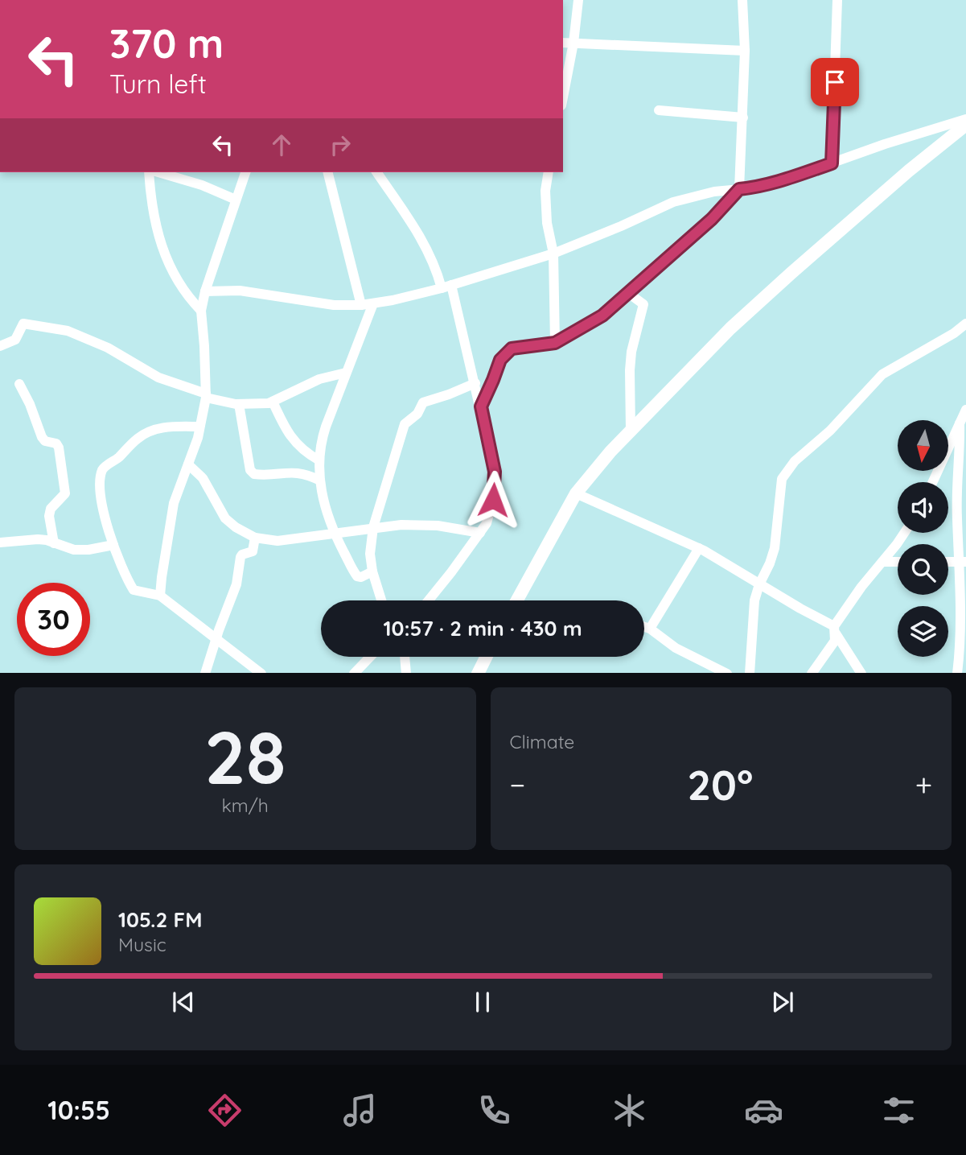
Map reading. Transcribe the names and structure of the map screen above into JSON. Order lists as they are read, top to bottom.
{
  "north": "bottom",
  "page": {
    "turn": ["370 m", "Turn left"],
    "limit": "30",
    "trip": "10:57 · 2 min · 430 m",
    "tile": [
      ["28", "km/h"],
      "Climate"
    ],
    "heat": ["−", "20°", "+"],
    "song": ["105.2 FM", "Music"],
    "tabs": "10:55"
  }
}
